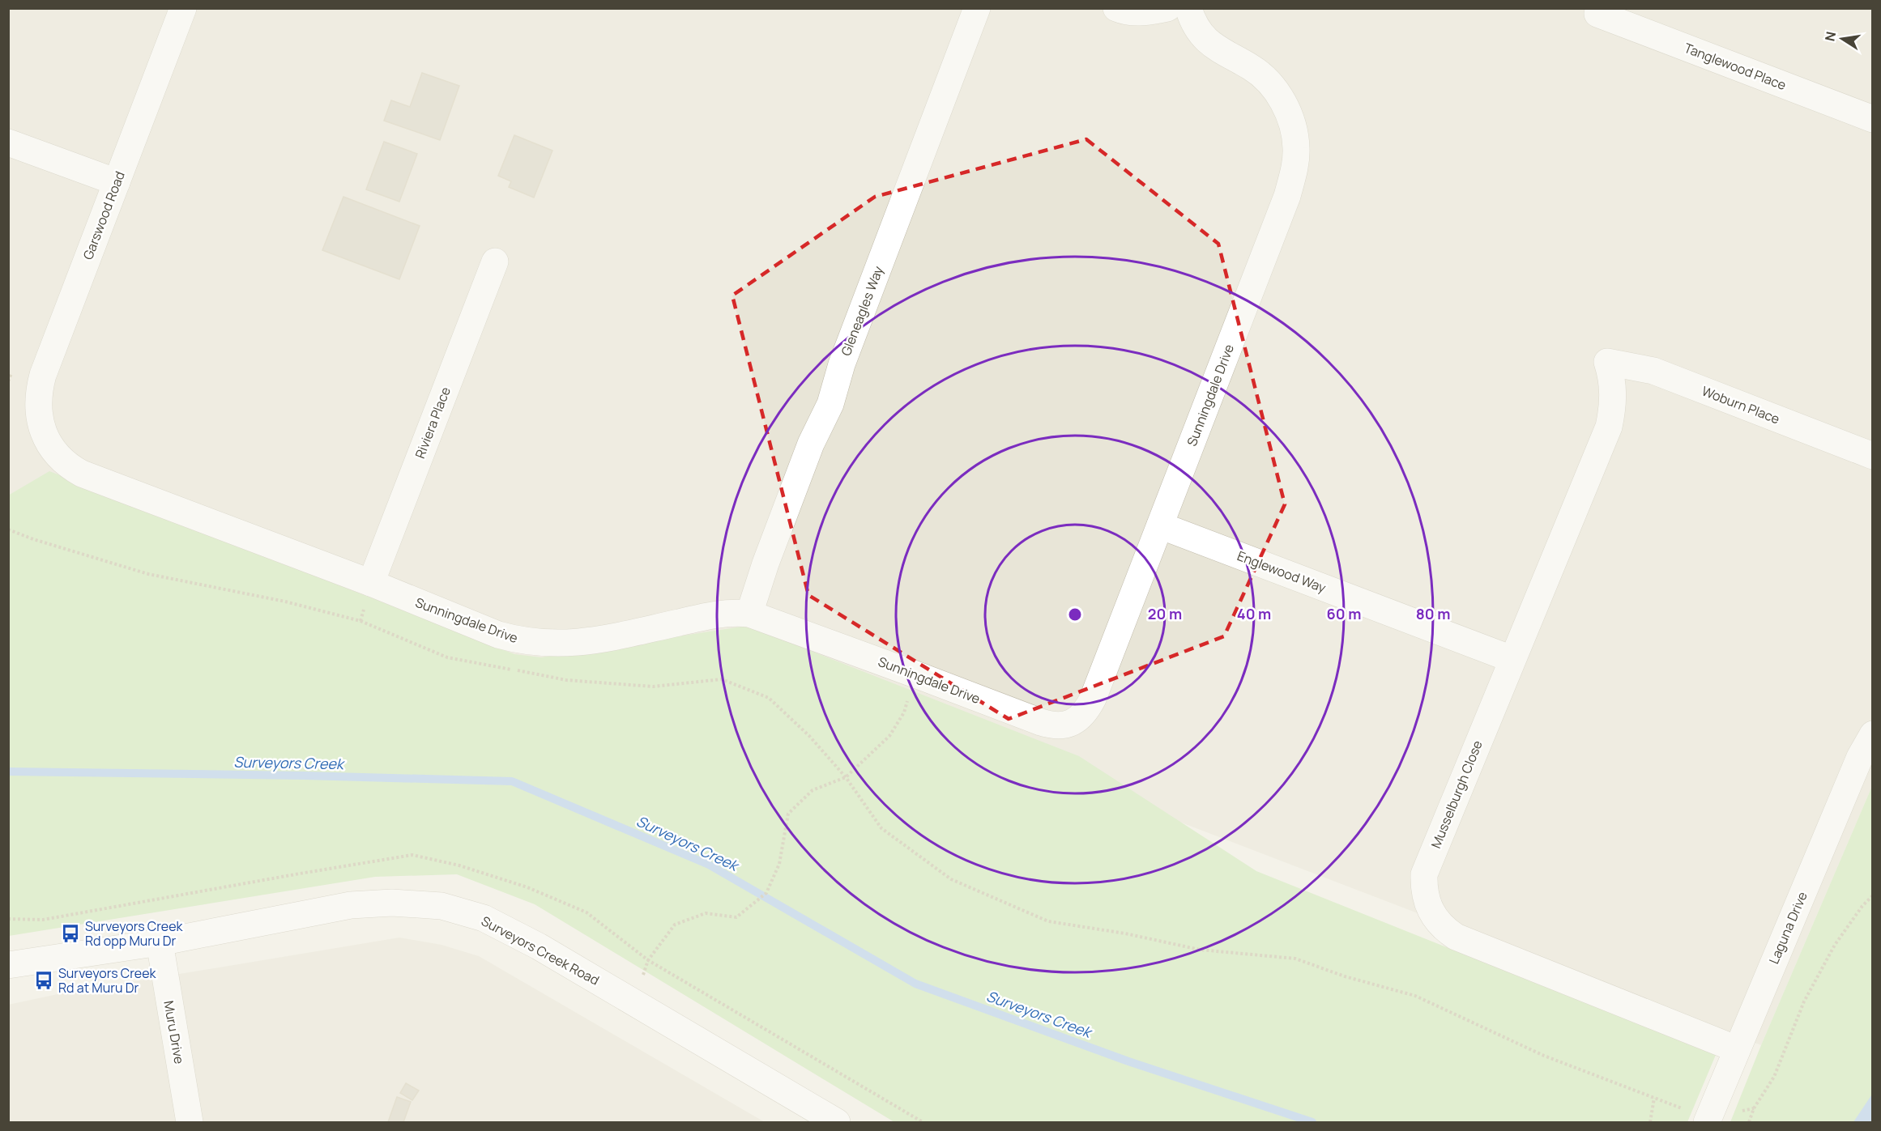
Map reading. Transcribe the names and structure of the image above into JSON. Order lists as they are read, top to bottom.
{
  "streets": {
    "street": [
      "Tanglewood Place",
      "Garswood Road",
      "Gleneagles Way",
      "Sunningdale Drive",
      "Woburn Place",
      "Riviera Place",
      "Englewood Way",
      "Musselburgh Close",
      "Laguna Drive",
      "Surveyors Creek Road",
      "Muru Drive"
    ]
  },
  "crossings": [
    ["Garswood Road", "Sunningdale Drive"],
    ["Gleneagles Way", "Sunningdale Drive"],
    ["Sunningdale Drive", "Riviera Place"],
    ["Sunningdale Drive", "Englewood Way"],
    ["Woburn Place", "Musselburgh Close"],
    ["Englewood Way", "Musselburgh Close"],
    ["Musselburgh Close", "Laguna Drive"],
    ["Surveyors Creek Road", "Muru Drive"]
  ],
  "water": ["Surveyors Creek"],
  "places": {
    "bus stop": ["Surveyors Creek Rd opp Muru Dr", "Surveyors Creek Rd at Muru Dr"]
  },
  "north": "left",
  "rings": [
    "20 m",
    "40 m",
    "60 m",
    "80 m"
  ]
}
